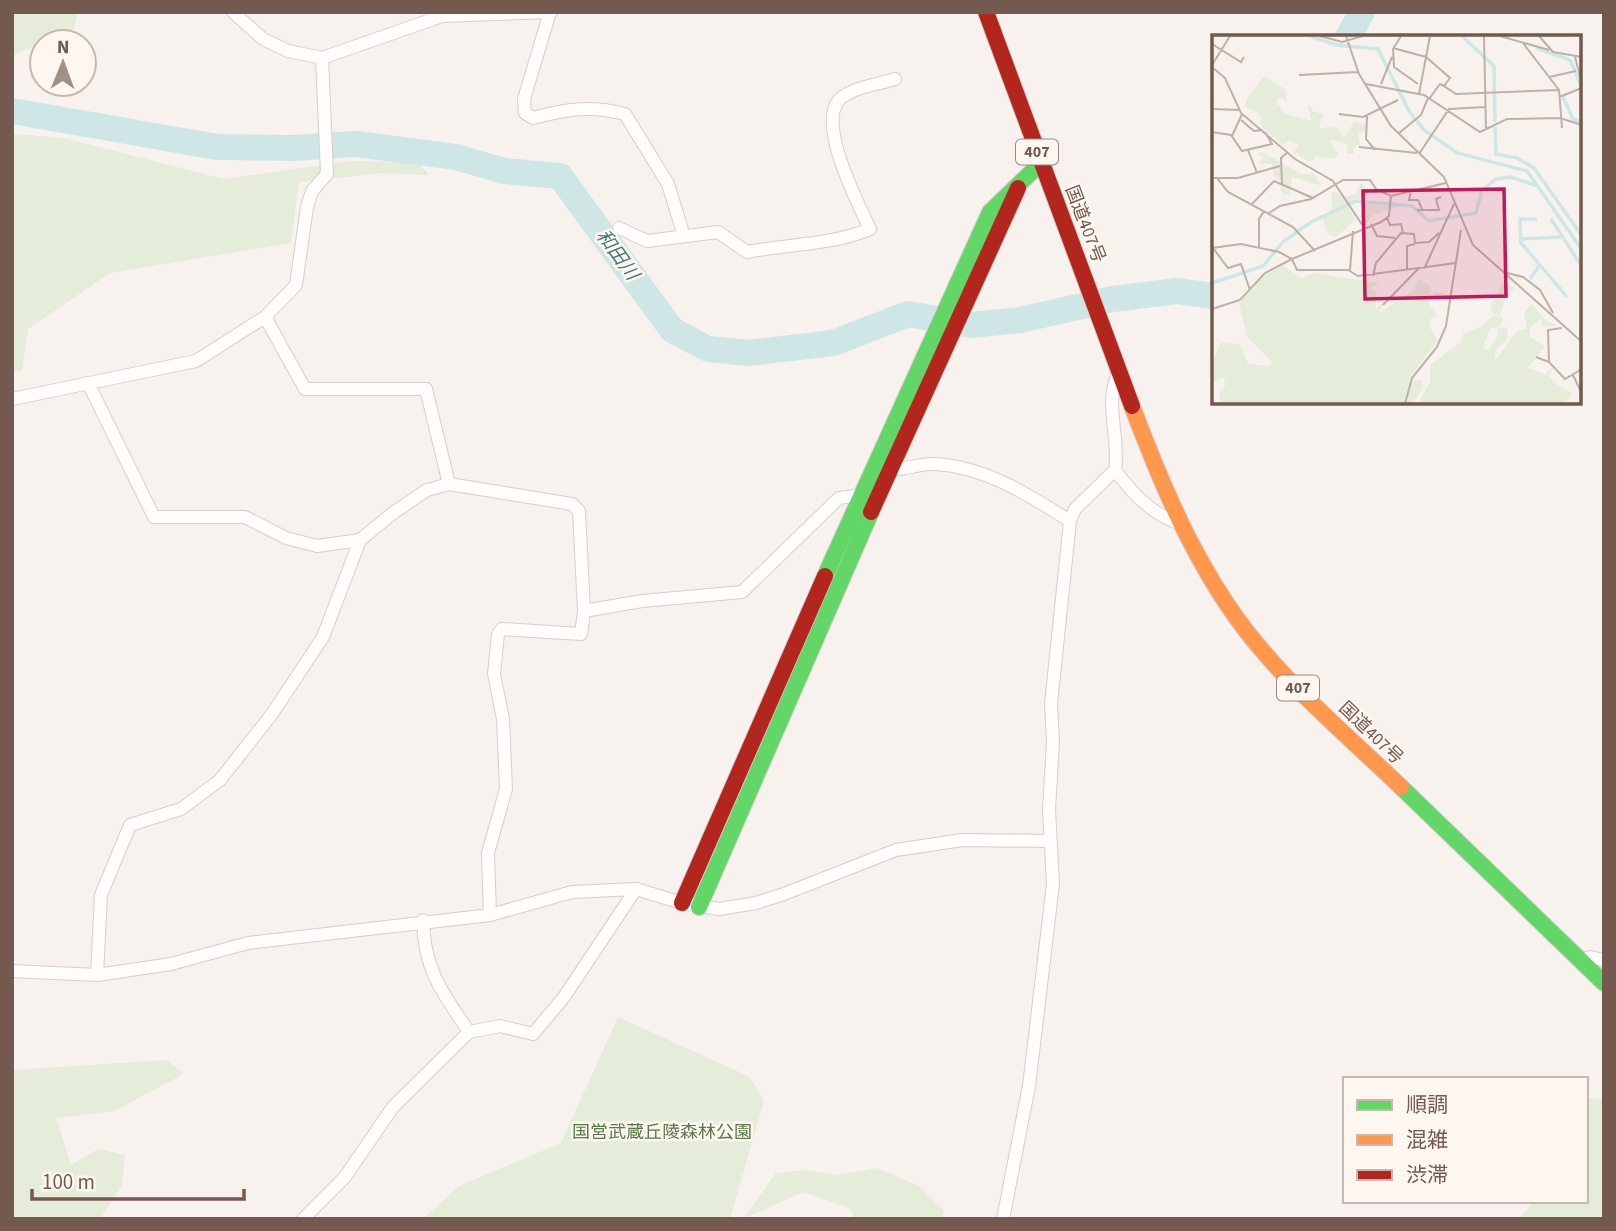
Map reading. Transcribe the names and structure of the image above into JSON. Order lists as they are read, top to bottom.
{
  "streets": {
    "main road": ["407", "国道407号"]
  },
  "water": ["和田川"],
  "parks": ["国営武蔵丘陵森林公園"],
  "legend": ["順調", "混雑", "渋滞"],
  "scale_bar": "100 m",
  "north": "top"
}
